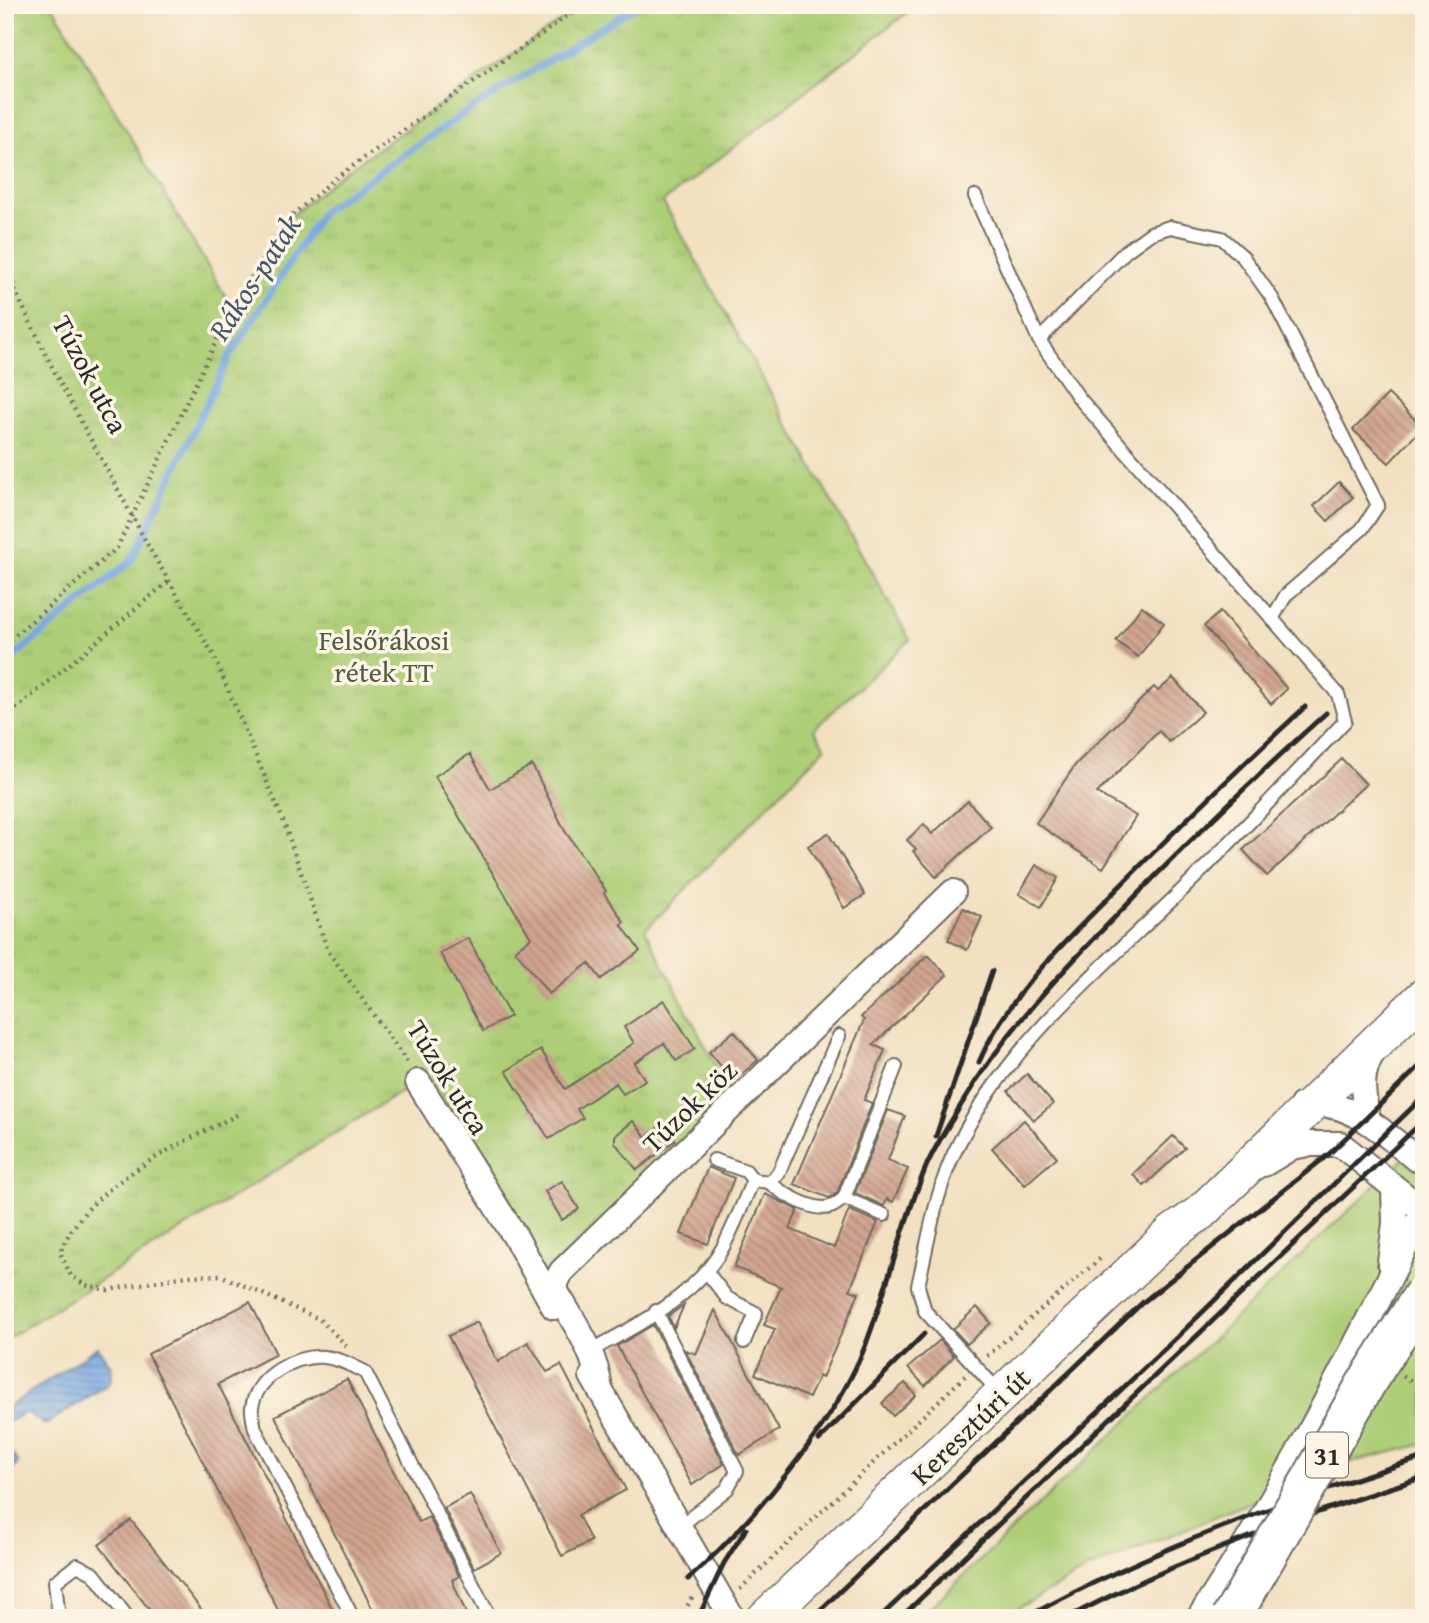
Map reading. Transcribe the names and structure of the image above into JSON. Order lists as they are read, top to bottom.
{
  "streets": {
    "main road": ["Keresztúri út", "31"],
    "street": ["Túzok utca", "Túzok köz"]
  },
  "crossings": [
    ["Túzok utca", "Túzok köz"]
  ],
  "water": ["Rákos-patak"],
  "parks": ["Felsőrákosi rétek TT"]
}
